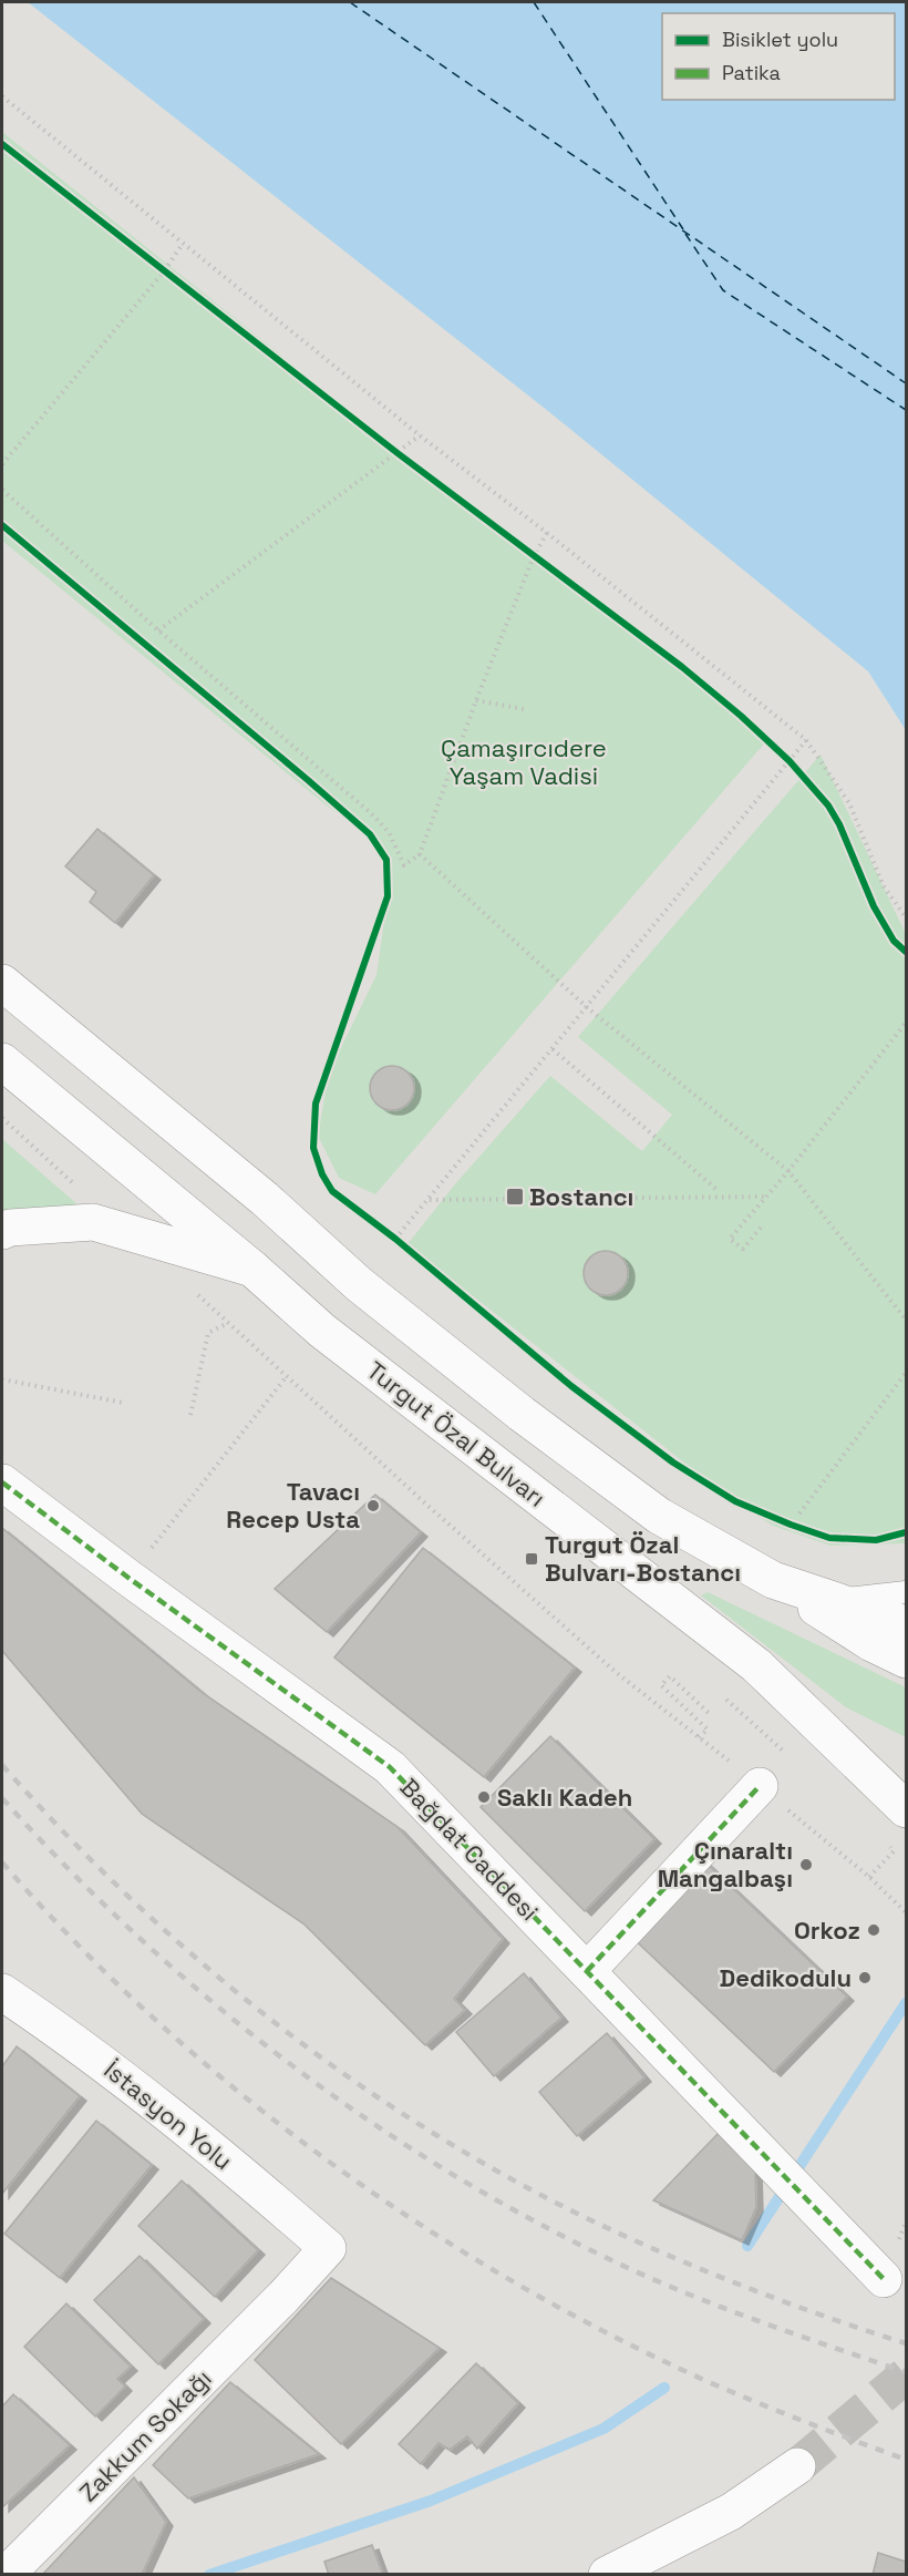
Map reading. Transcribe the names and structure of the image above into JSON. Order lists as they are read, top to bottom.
{
  "streets": {
    "main road": [
      "Turgut Özal Bulvarı",
      "Bağdat Caddesi",
      "İstasyon Yolu",
      "Zakkum Sokağı"
    ]
  },
  "crossings": [
    ["İstasyon Yolu", "Zakkum Sokağı"]
  ],
  "parks": ["Çamaşırcıdere Yaşam Vadisi"],
  "places": {
    "transit": ["Bostancı", "Turgut Özal Bulvarı-Bostancı"],
    "other": [
      "Tavacı Recep Usta",
      "Saklı Kadeh",
      "Çınaraltı Mangalbaşı",
      "Orkoz",
      "Dedikodulu"
    ]
  },
  "legend": ["Bisiklet yolu", "Patika"]
}
